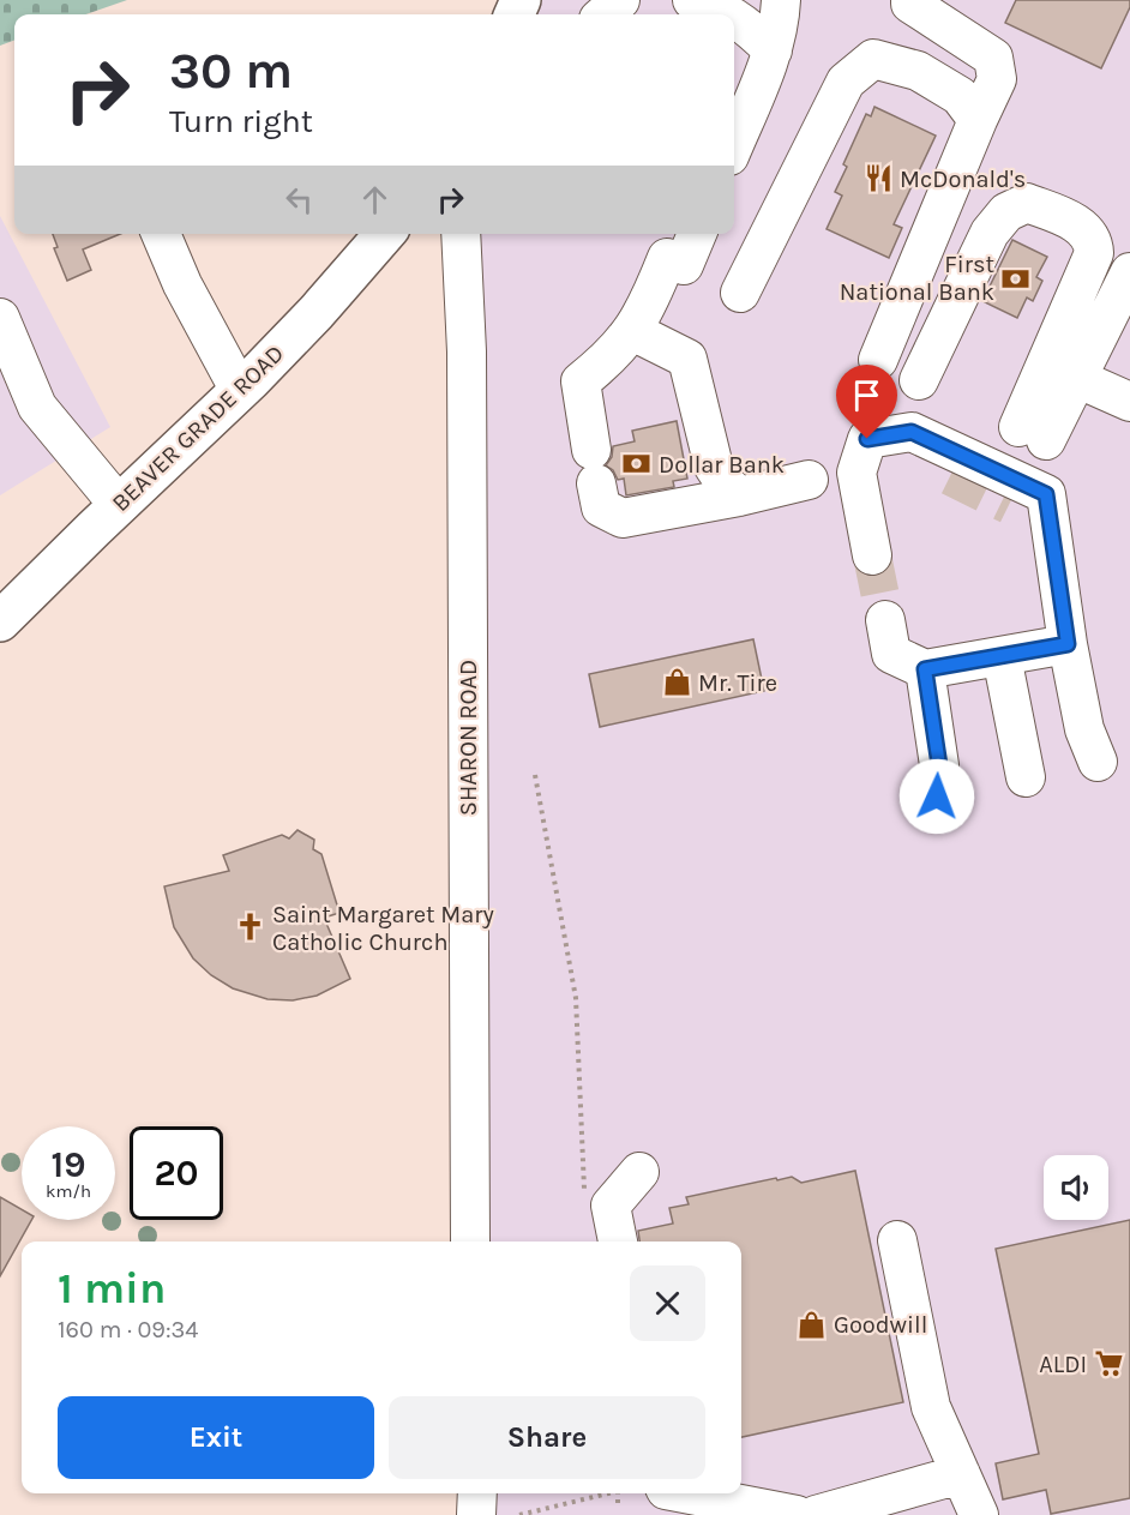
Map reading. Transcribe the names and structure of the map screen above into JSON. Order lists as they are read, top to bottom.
{
  "streets": {
    "main road": ["BEAVER GRADE ROAD"],
    "street": ["SHARON ROAD"]
  },
  "places": {
    "restaurant": ["McDonald's"],
    "bank": ["First National Bank", "Dollar Bank"],
    "shop": ["Mr. Tire", "Goodwill"],
    "church": ["Saint Margaret Mary Catholic Church"],
    "supermarket": ["ALDI"]
  },
  "page": {
    "turn": ["30 m", "Turn right"],
    "speed": "19 km/h",
    "limit": "20",
    "heading": ["1 min", "160 m · 09:34"],
    "buttons": ["Exit", "Share"]
  }
}
